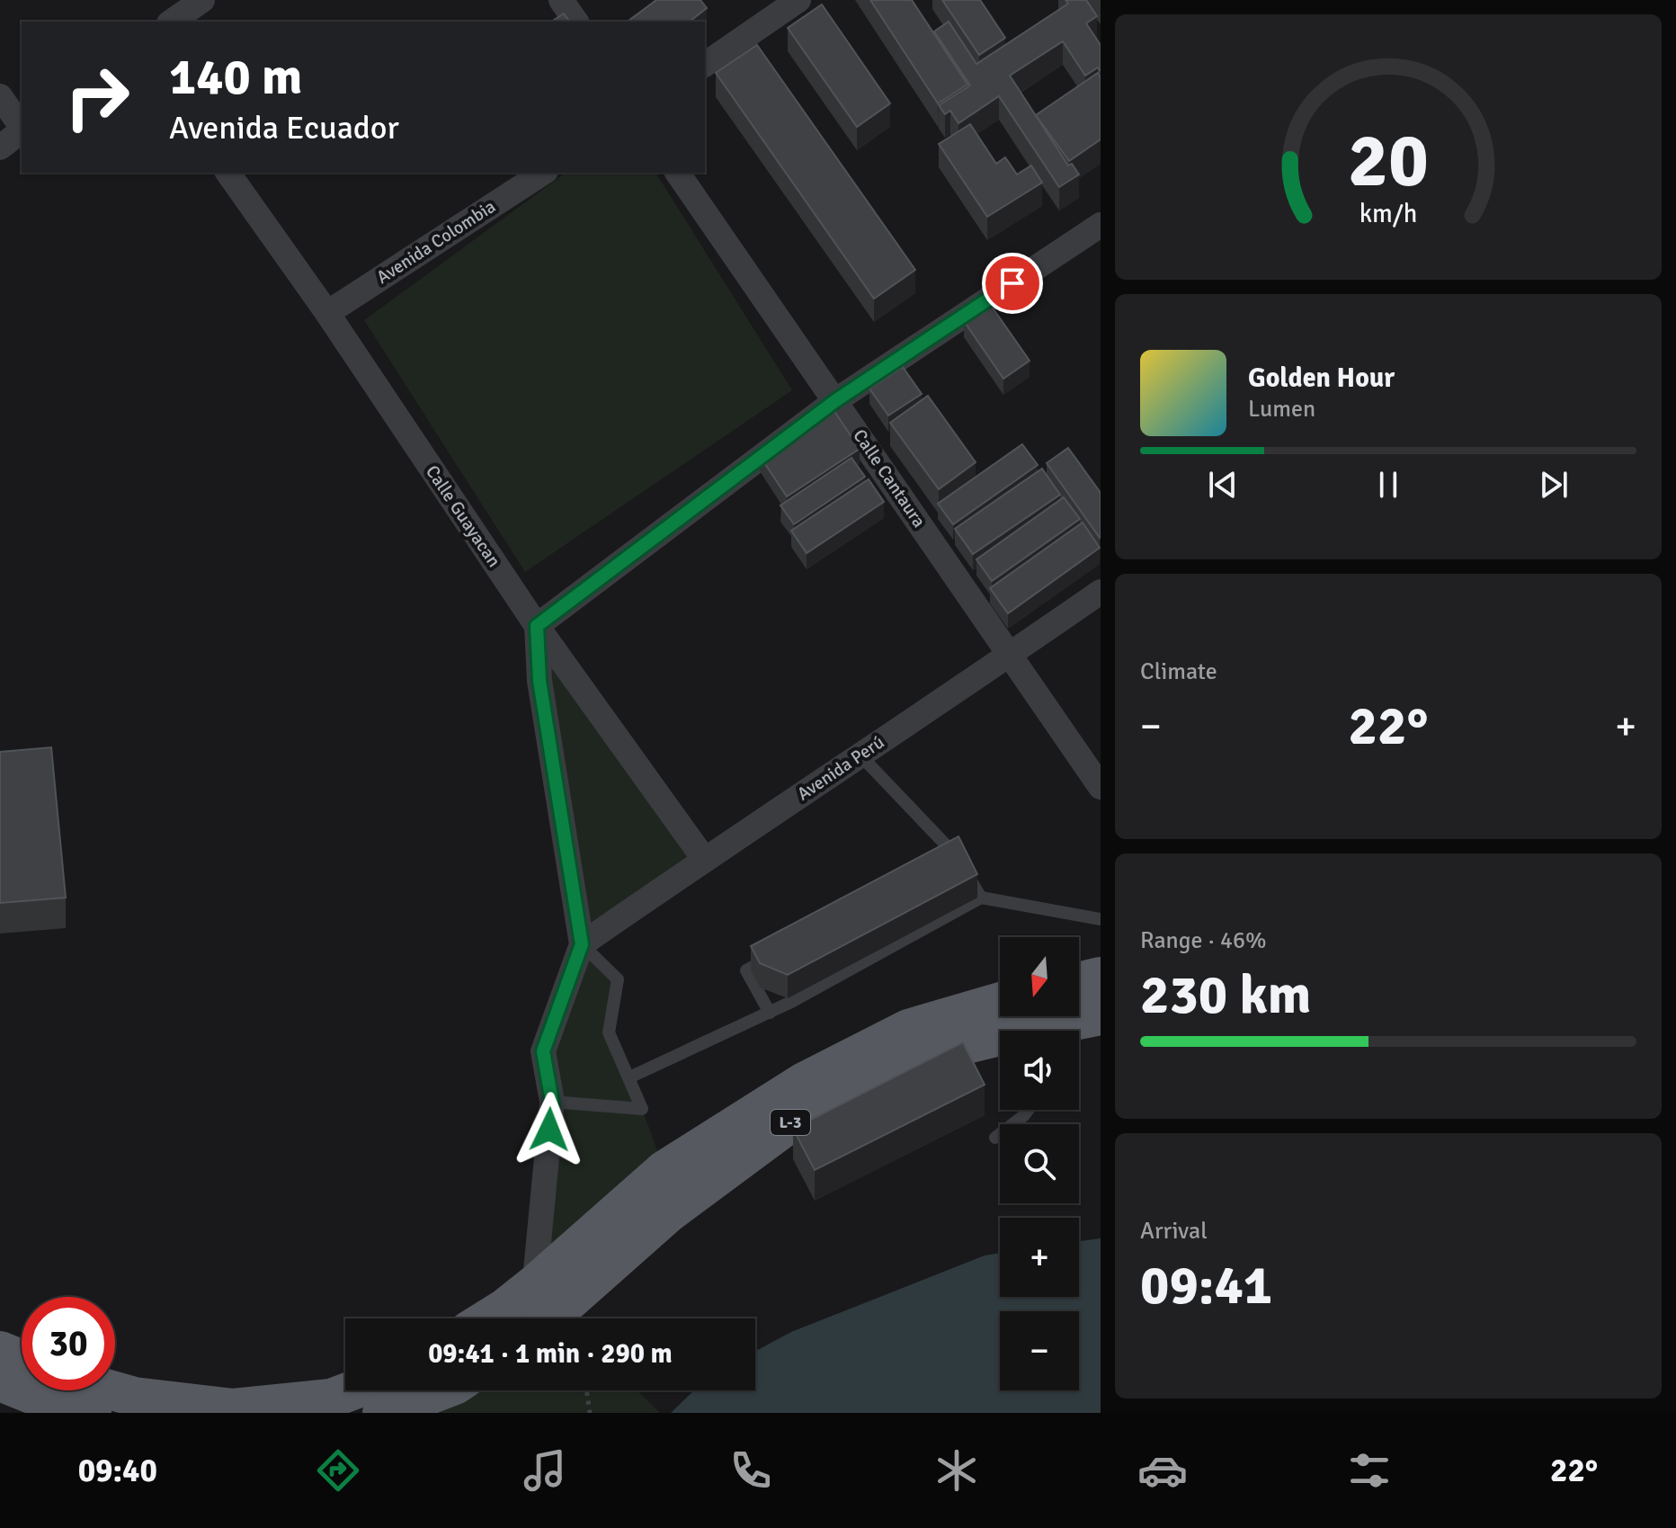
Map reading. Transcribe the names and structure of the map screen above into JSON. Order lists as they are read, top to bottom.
{
  "streets": {
    "main road": ["L-3"],
    "street": [
      "Avenida Colombia",
      "Calle Cantaura",
      "Calle Guayacan",
      "Avenida Perú"
    ]
  },
  "crossings": [
    ["Avenida Colombia", "Calle Guayacan"],
    ["Calle Cantaura", "Avenida Perú"],
    ["Calle Guayacan", "Avenida Perú"]
  ],
  "north": "bottom",
  "page": {
    "turn": ["140 m", "Avenida Ecuador"],
    "song": ["Golden Hour", "Lumen"],
    "tile": [
      "Climate",
      ["Range · 46%", "230 km"],
      ["Arrival", "09:41"]
    ],
    "heat": ["−", "22°", "+"],
    "map_buttons": ["+", "−"],
    "limit": "30",
    "trip": "09:41 · 1 min · 290 m",
    "tabs": ["09:40", "22°"],
    "gauge": ["20", "km/h"]
  }
}
